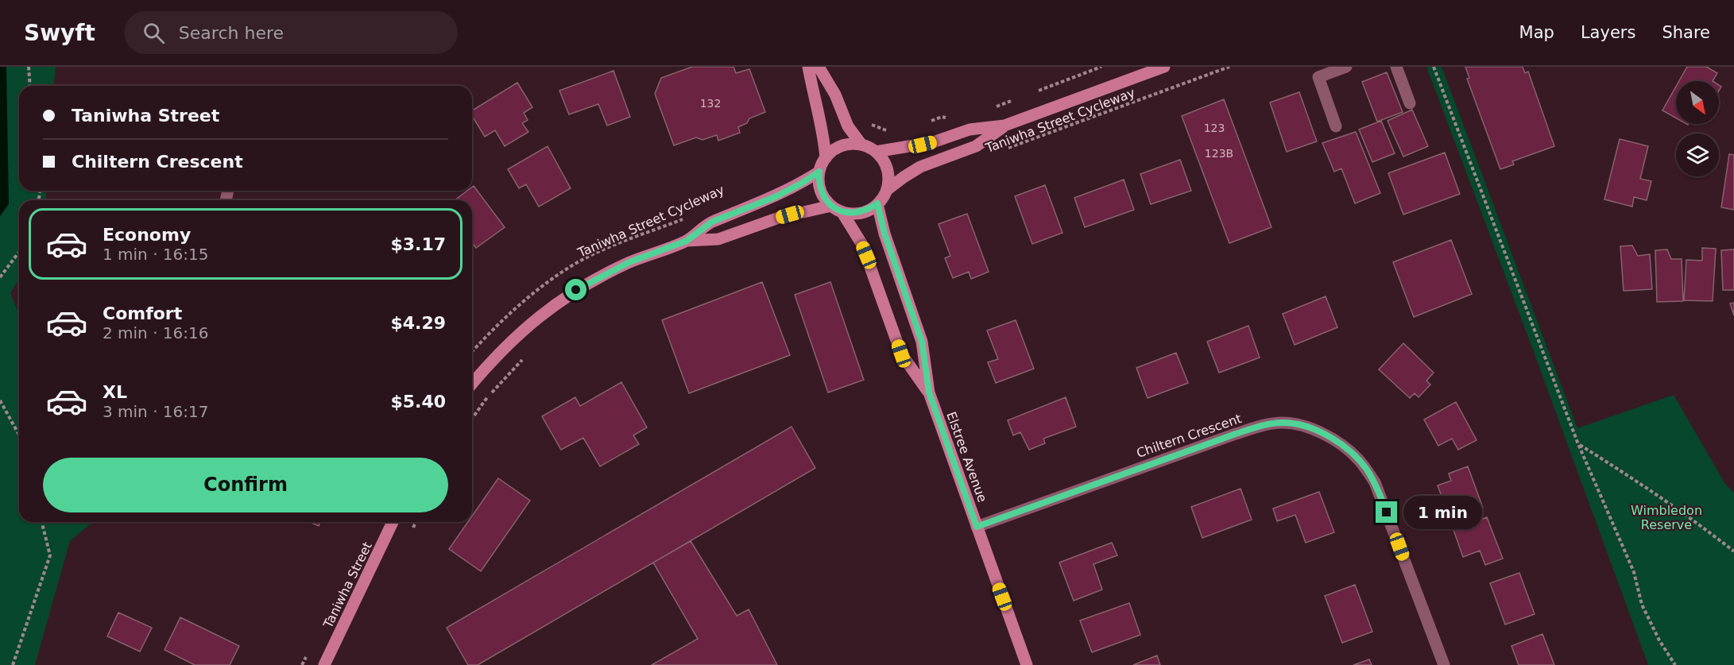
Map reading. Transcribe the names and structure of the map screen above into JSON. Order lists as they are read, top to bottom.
{
  "streets": {
    "main road": ["Elstree Avenue", "Taniwha Street"],
    "street": ["Chiltern Crescent"],
    "path": ["Taniwha Street Cycleway"]
  },
  "crossings": [
    ["Chiltern Crescent", "Elstree Avenue"]
  ],
  "parks": ["Wimbledon Reserve"],
  "house_numbers": ["132", "123", "123B"],
  "north": "bottom right",
  "page": {
    "header": "Swyft",
    "search": "Search here",
    "nav": ["Map", "Layers", "Share"],
    "banner": ["Taniwha Street", "Chiltern Crescent"],
    "list": [
      {
        "name": "Economy",
        "note": "1 min · 16:15",
        "value": "$3.17"
      },
      {
        "name": "Comfort",
        "note": "2 min · 16:16",
        "value": "$4.29"
      },
      {
        "name": "XL",
        "note": "3 min · 16:17",
        "value": "$5.40"
      }
    ],
    "buttons": "Confirm",
    "bubble": "1 min"
  }
}
